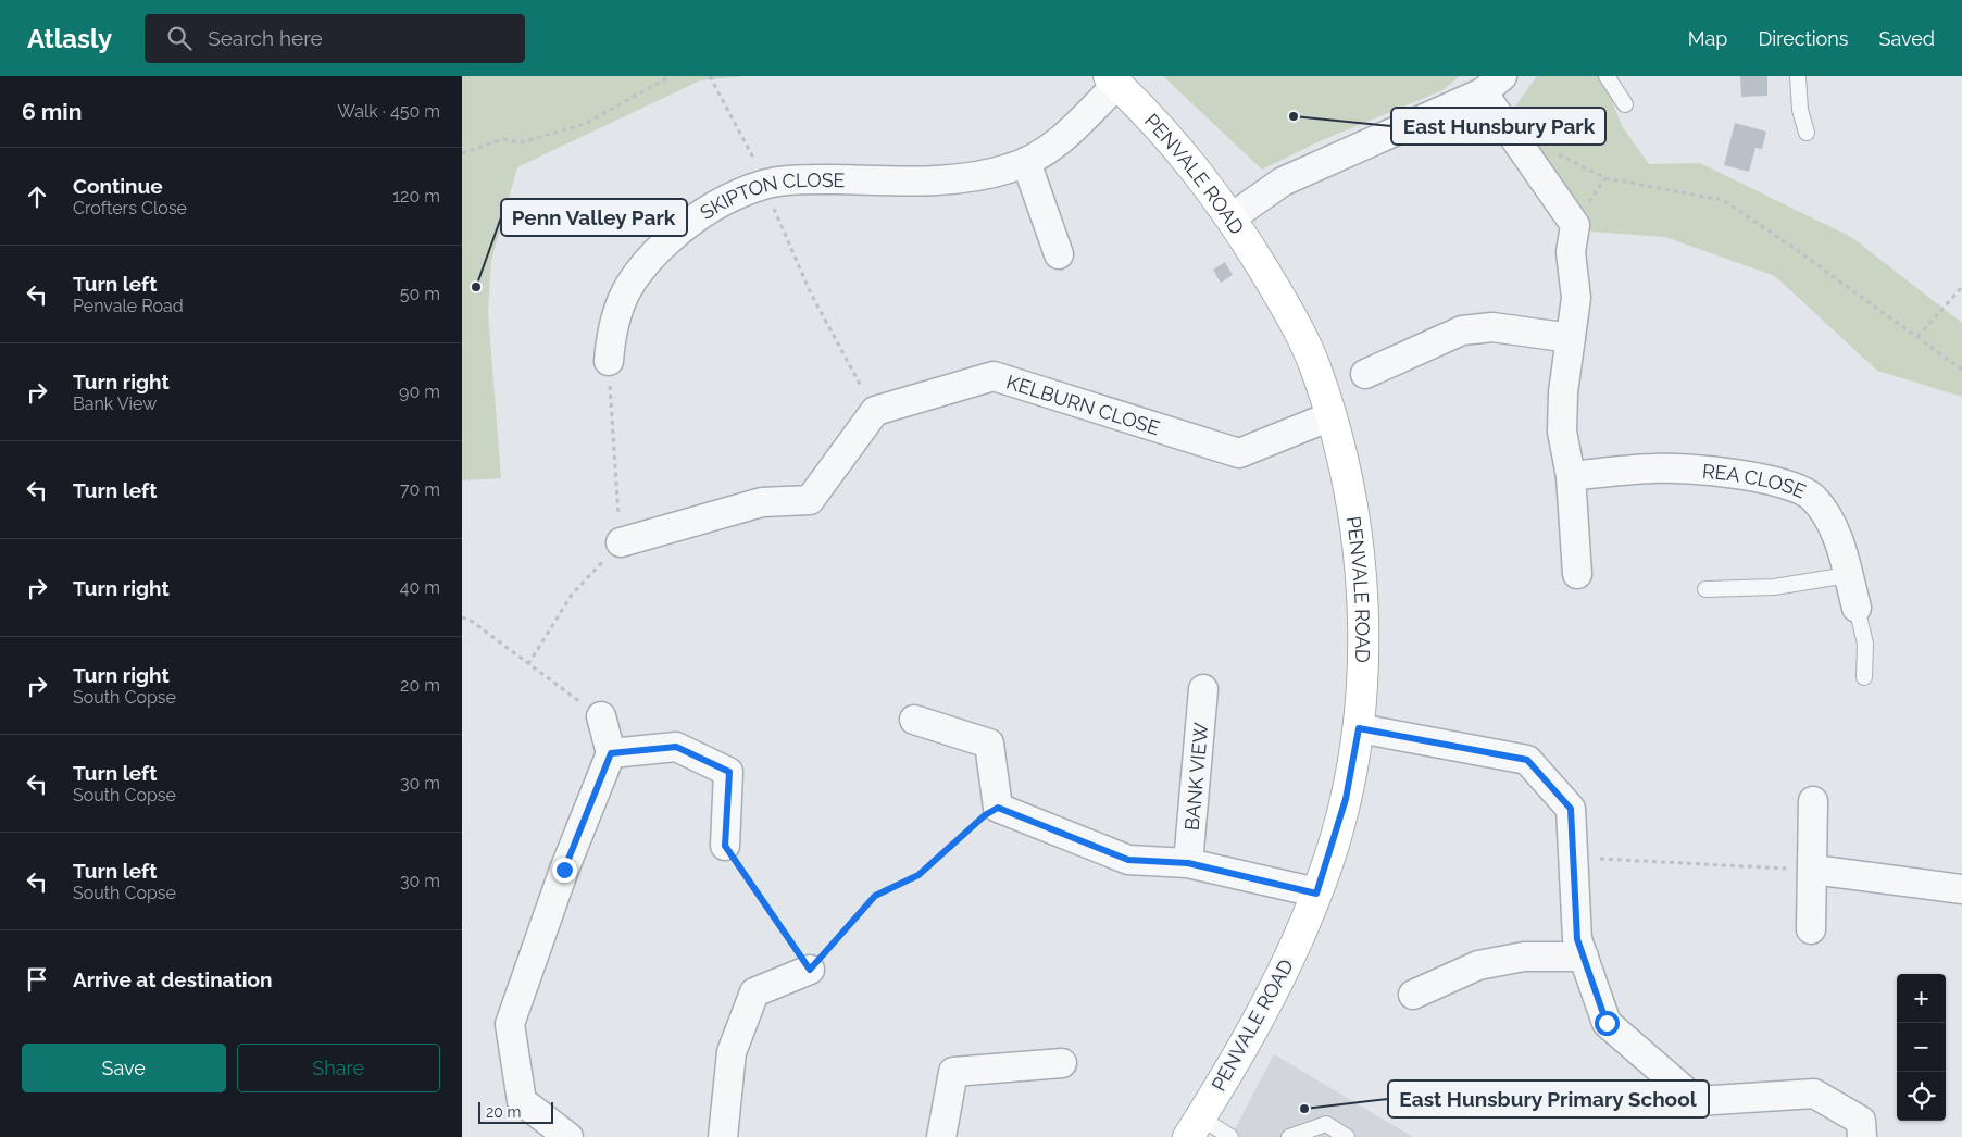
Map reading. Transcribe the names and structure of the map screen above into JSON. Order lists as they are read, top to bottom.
{
  "streets": {
    "street": [
      "PENVALE ROAD",
      "SKIPTON CLOSE",
      "KELBURN CLOSE",
      "REA CLOSE",
      "BANK VIEW"
    ]
  },
  "crossings": [
    ["PENVALE ROAD", "SKIPTON CLOSE"],
    ["PENVALE ROAD", "KELBURN CLOSE"]
  ],
  "places": ["East Hunsbury Park", "Penn Valley Park", "East Hunsbury Primary School"],
  "scale_bar": "20 m",
  "page": {
    "header": "Atlasly",
    "search": "Search here",
    "nav": ["Map", "Directions", "Saved"],
    "heading": ["6 min", "Walk · 450 m"],
    "list": [
      ["Continue", "Crofters Close", "120 m"],
      ["Turn left", "Penvale Road", "50 m"],
      ["Turn right", "Bank View", "90 m"],
      ["Turn left", "70 m"],
      ["Turn right", "40 m"],
      ["Turn right", "South Copse", "20 m"],
      ["Turn left", "South Copse", "30 m"],
      ["Turn left", "South Copse", "30 m"],
      "Arrive at destination"
    ],
    "map_buttons": ["+", "−"],
    "buttons": ["Save", "Share"],
    "scale": "20 m"
  }
}
